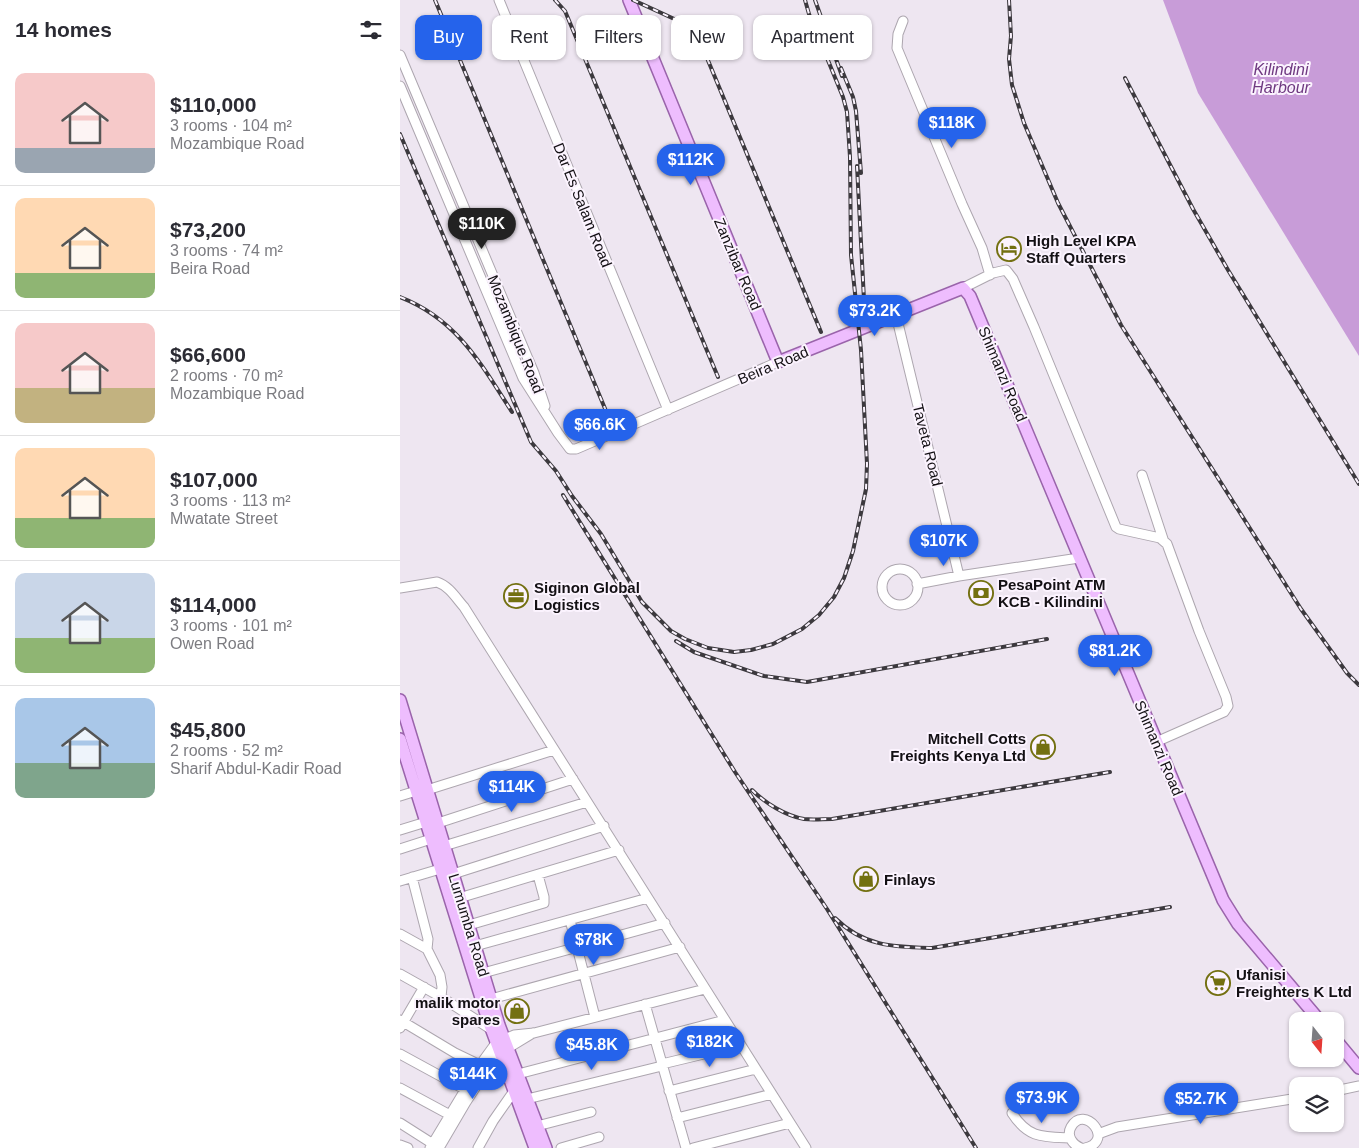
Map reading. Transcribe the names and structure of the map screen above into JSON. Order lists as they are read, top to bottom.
{
  "streets": {
    "main road": [
      "Zanzibar Road",
      "Beira Road",
      "Shimanzi Road",
      "Lumumba Road"
    ],
    "street": ["Dar Es Salam Road", "Mozambique Road", "Taveta Road"]
  },
  "crossings": [
    ["Dar Es Salam Road", "Mozambique Road"],
    ["Dar Es Salam Road", "Beira Road"],
    ["Zanzibar Road", "Beira Road"],
    ["Mozambique Road", "Beira Road"],
    ["Beira Road", "Shimanzi Road"],
    ["Beira Road", "Taveta Road"]
  ],
  "water": ["Kilindini Harbour"],
  "places": {
    "hotel": ["High Level KPA Staff Quarters"],
    "bank": ["PesaPoint ATM KCB - Kilindini"],
    "office": ["Siginon Global Logistics"],
    "shop": ["Mitchell Cotts Freights Kenya Ltd", "Finlays", "malik motor spares"],
    "supermarket": ["Ufanisi Freighters K Ltd"]
  },
  "north": "bottom",
  "page": {
    "heading": "14 homes",
    "chip": [
      "Buy",
      "Rent",
      "Filters",
      "New",
      "Apartment"
    ],
    "list": [
      {
        "name": "$110,000",
        "note": "3 rooms · 104 m² · Mozambique Road"
      },
      {
        "name": "$73,200",
        "note": "3 rooms · 74 m² · Beira Road"
      },
      {
        "name": "$66,600",
        "note": "2 rooms · 70 m² · Mozambique Road"
      },
      {
        "name": "$107,000",
        "note": "3 rooms · 113 m² · Mwatate Street"
      },
      {
        "name": "$114,000",
        "note": "3 rooms · 101 m² · Owen Road"
      },
      {
        "name": "$45,800",
        "note": "2 rooms · 52 m² · Sharif Abdul-Kadir Road"
      }
    ],
    "price": [
      "$118K",
      "$112K",
      "$110K",
      "$73.2K",
      "$66.6K",
      "$107K",
      "$81.2K",
      "$114K",
      "$78K",
      "$182K",
      "$45.8K",
      "$144K",
      "$73.9K",
      "$52.7K"
    ]
  }
}
